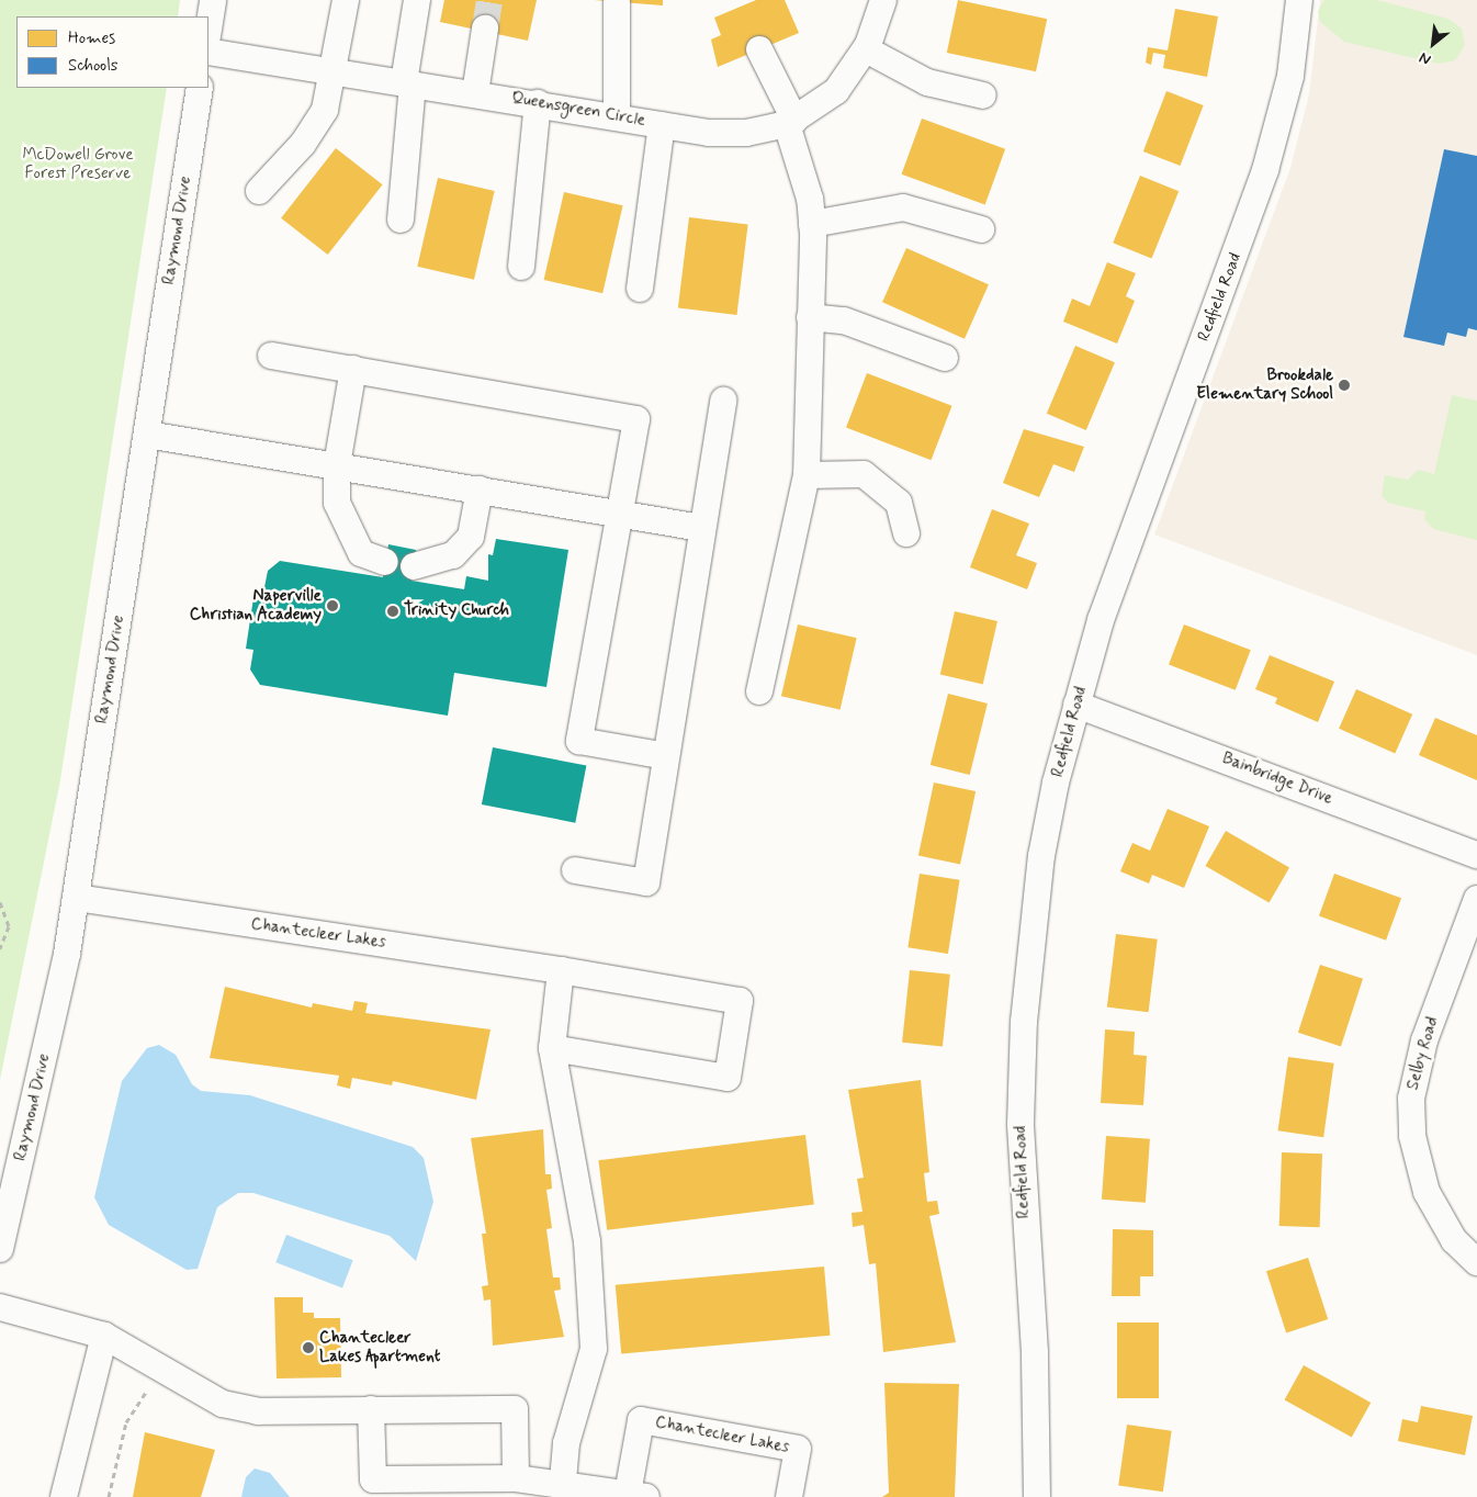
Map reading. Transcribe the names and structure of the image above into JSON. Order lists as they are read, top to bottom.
{
  "streets": {
    "street": [
      "Queensgreen Circle",
      "Raymond Drive",
      "Redfield Road",
      "Bainbridge Drive",
      "Chantecleer Lakes",
      "Selby Road"
    ]
  },
  "crossings": [
    ["Raymond Drive", "Chantecleer Lakes"],
    ["Redfield Road", "Bainbridge Drive"]
  ],
  "parks": ["McDowell Grove Forest Preserve"],
  "places": [
    "Brookdale Elementary School",
    "Naperville Christian Academy",
    "Trinity Church",
    "Chantecleer Lakes Apartment"
  ],
  "legend": ["Homes", "Schools"],
  "north": "bottom left"
}
